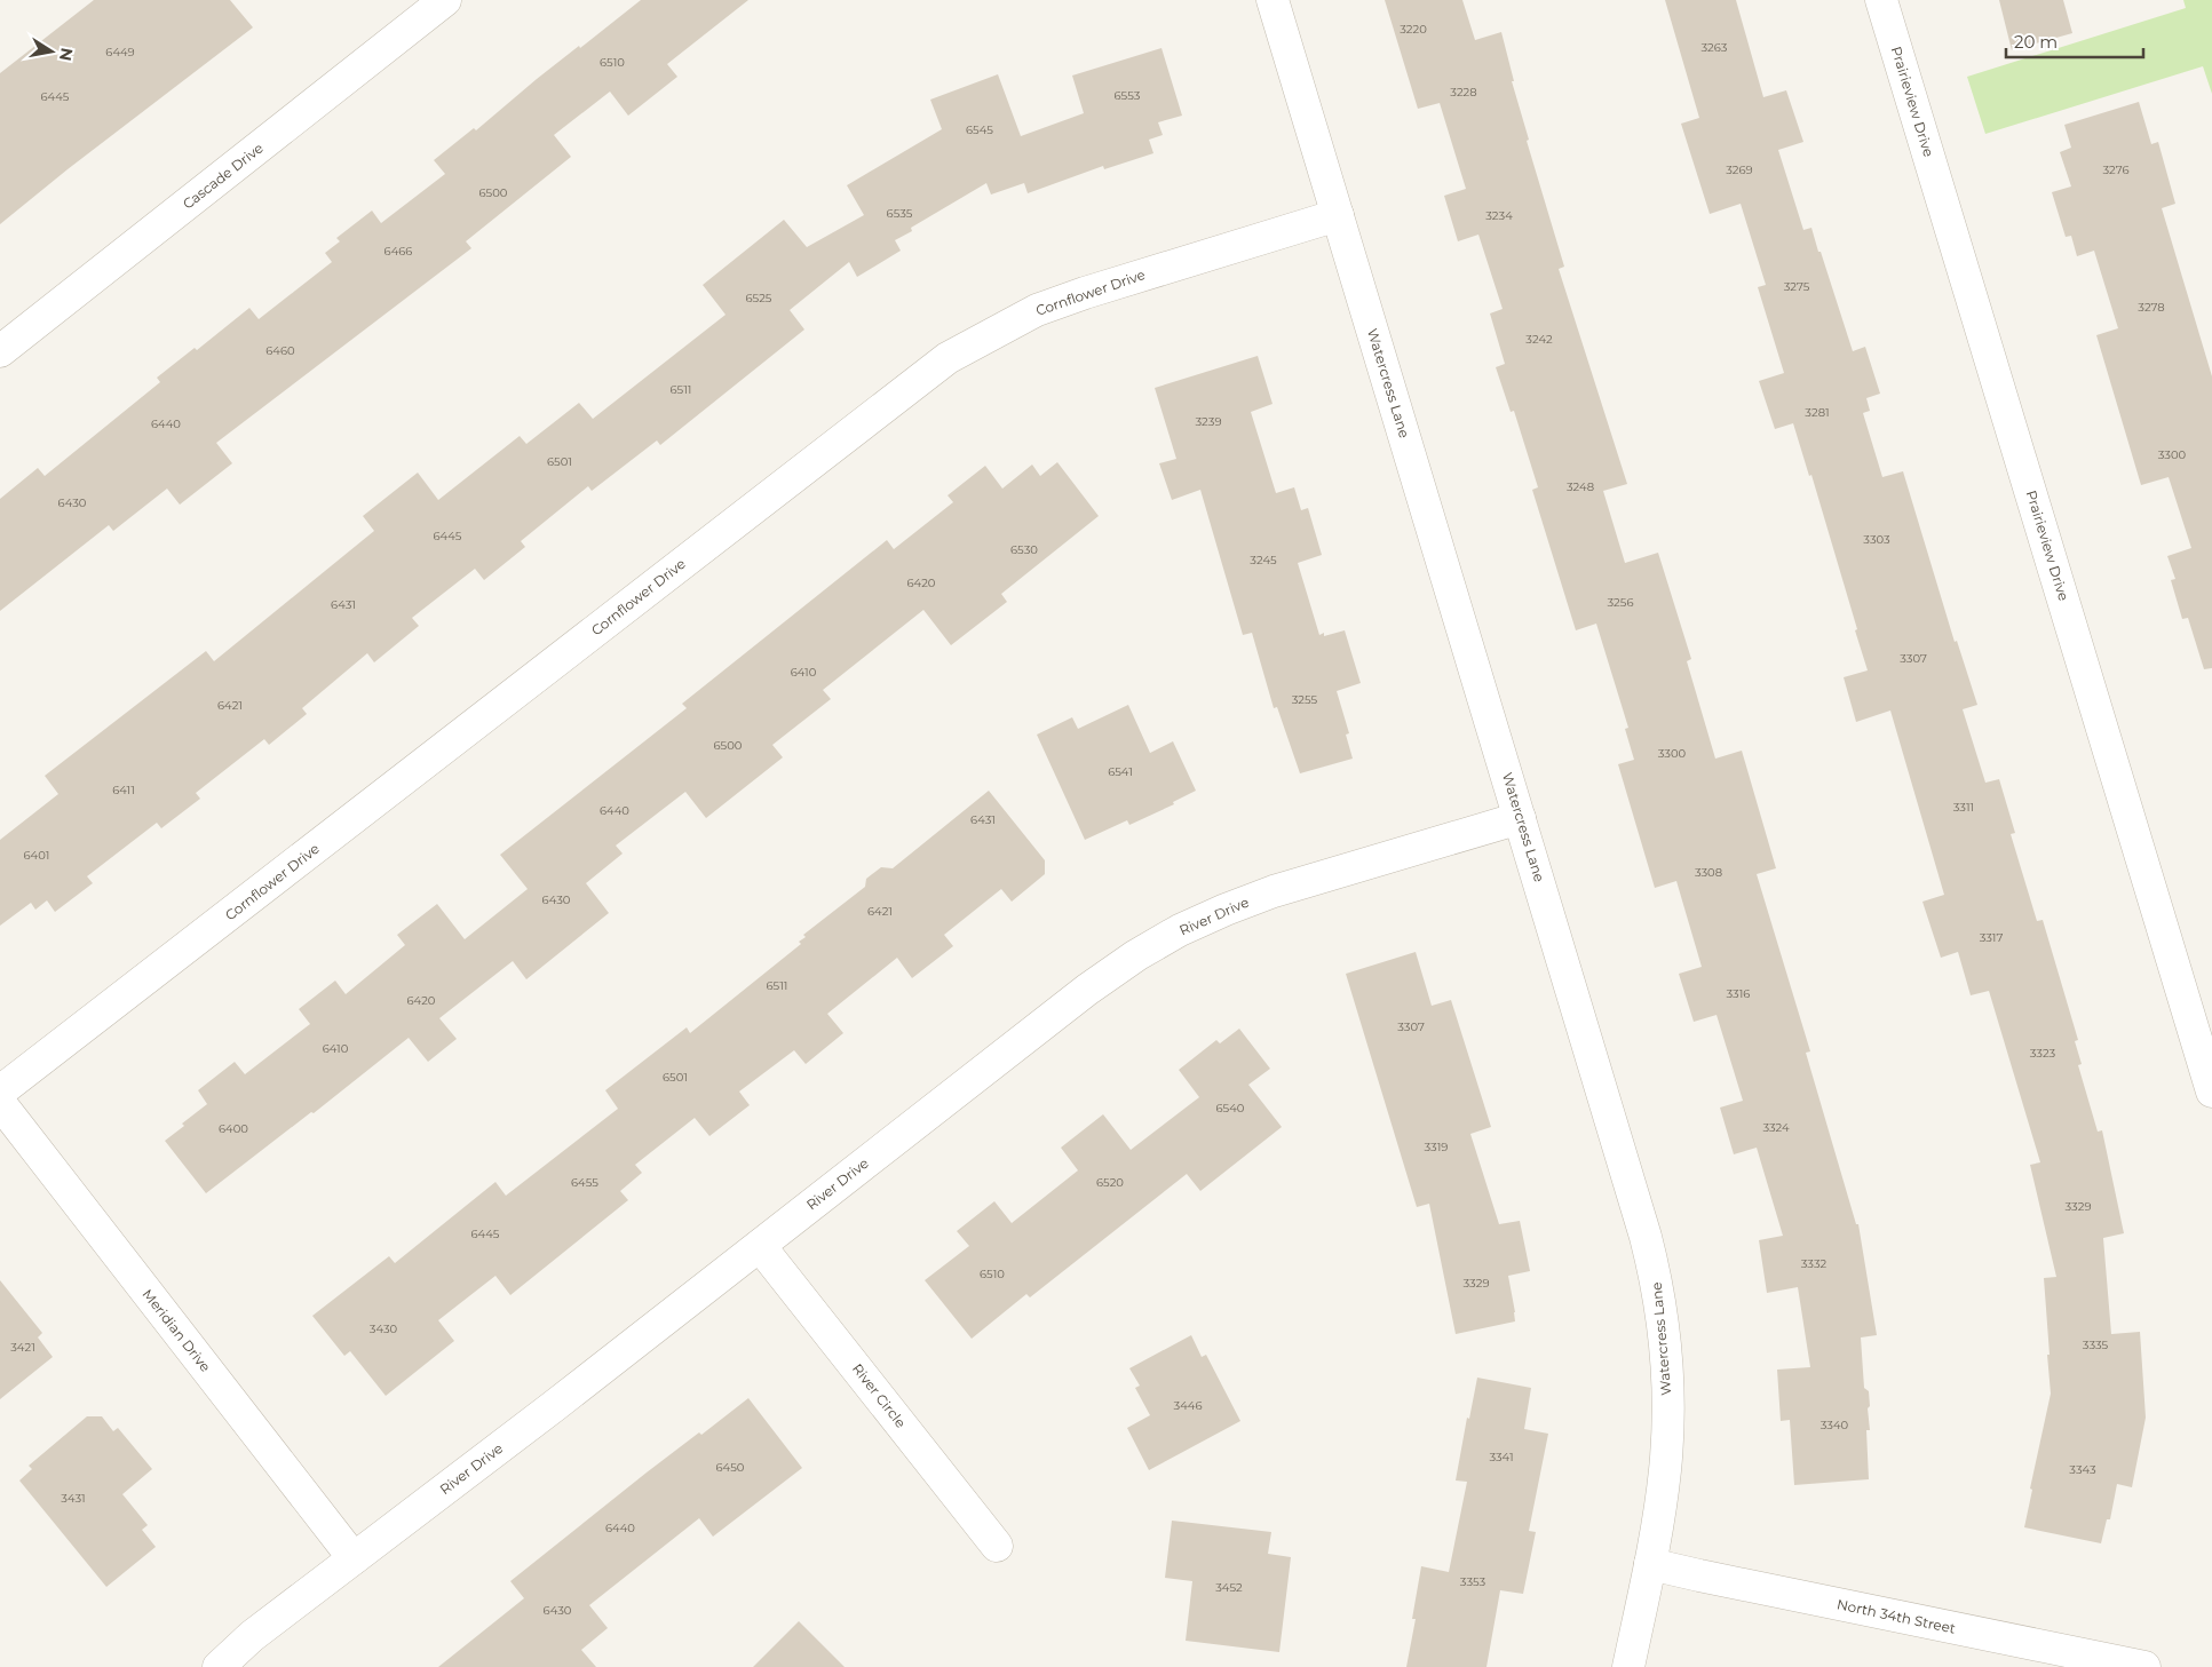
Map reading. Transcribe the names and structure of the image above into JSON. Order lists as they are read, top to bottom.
{
  "streets": {
    "street": [
      "Prairieview Drive",
      "Cascade Drive",
      "Cornflower Drive",
      "Watercress Lane",
      "River Drive",
      "Meridian Drive",
      "River Circle",
      "North 34th Street"
    ]
  },
  "crossings": [
    ["Cornflower Drive", "Watercress Lane"],
    ["Watercress Lane", "River Drive"],
    ["Watercress Lane", "North 34th Street"],
    ["River Drive", "Meridian Drive"],
    ["River Drive", "River Circle"]
  ],
  "house_numbers": [
    "3220",
    "3263",
    "6449",
    "6510",
    "3228",
    "6553",
    "6445",
    "6545",
    "3269",
    "3276",
    "6500",
    "6535",
    "3234",
    "6466",
    "3275",
    "6525",
    "3278",
    "3242",
    "6460",
    "6511",
    "3281",
    "3239",
    "6440",
    "3300",
    "6501",
    "3248",
    "6430",
    "6445",
    "3303",
    "6530",
    "3245",
    "6420",
    "3256",
    "6431",
    "3307",
    "6410",
    "3255",
    "6421",
    "6500",
    "3300",
    "6541",
    "6411",
    "3311",
    "6440",
    "6431",
    "6401",
    "3308",
    "6430",
    "6421",
    "3317",
    "6511",
    "3316",
    "6420",
    "3307",
    "6410",
    "3323",
    "6501",
    "6540",
    "3324",
    "6400",
    "3319",
    "6455",
    "6520",
    "3329",
    "6445",
    "3332",
    "6510",
    "3329",
    "3430",
    "3335",
    "3421",
    "3446",
    "3340",
    "3341",
    "6450",
    "3343",
    "3431",
    "6440",
    "3353",
    "3452",
    "6430"
  ],
  "scale_bar": "20 m",
  "north": "right"
}
